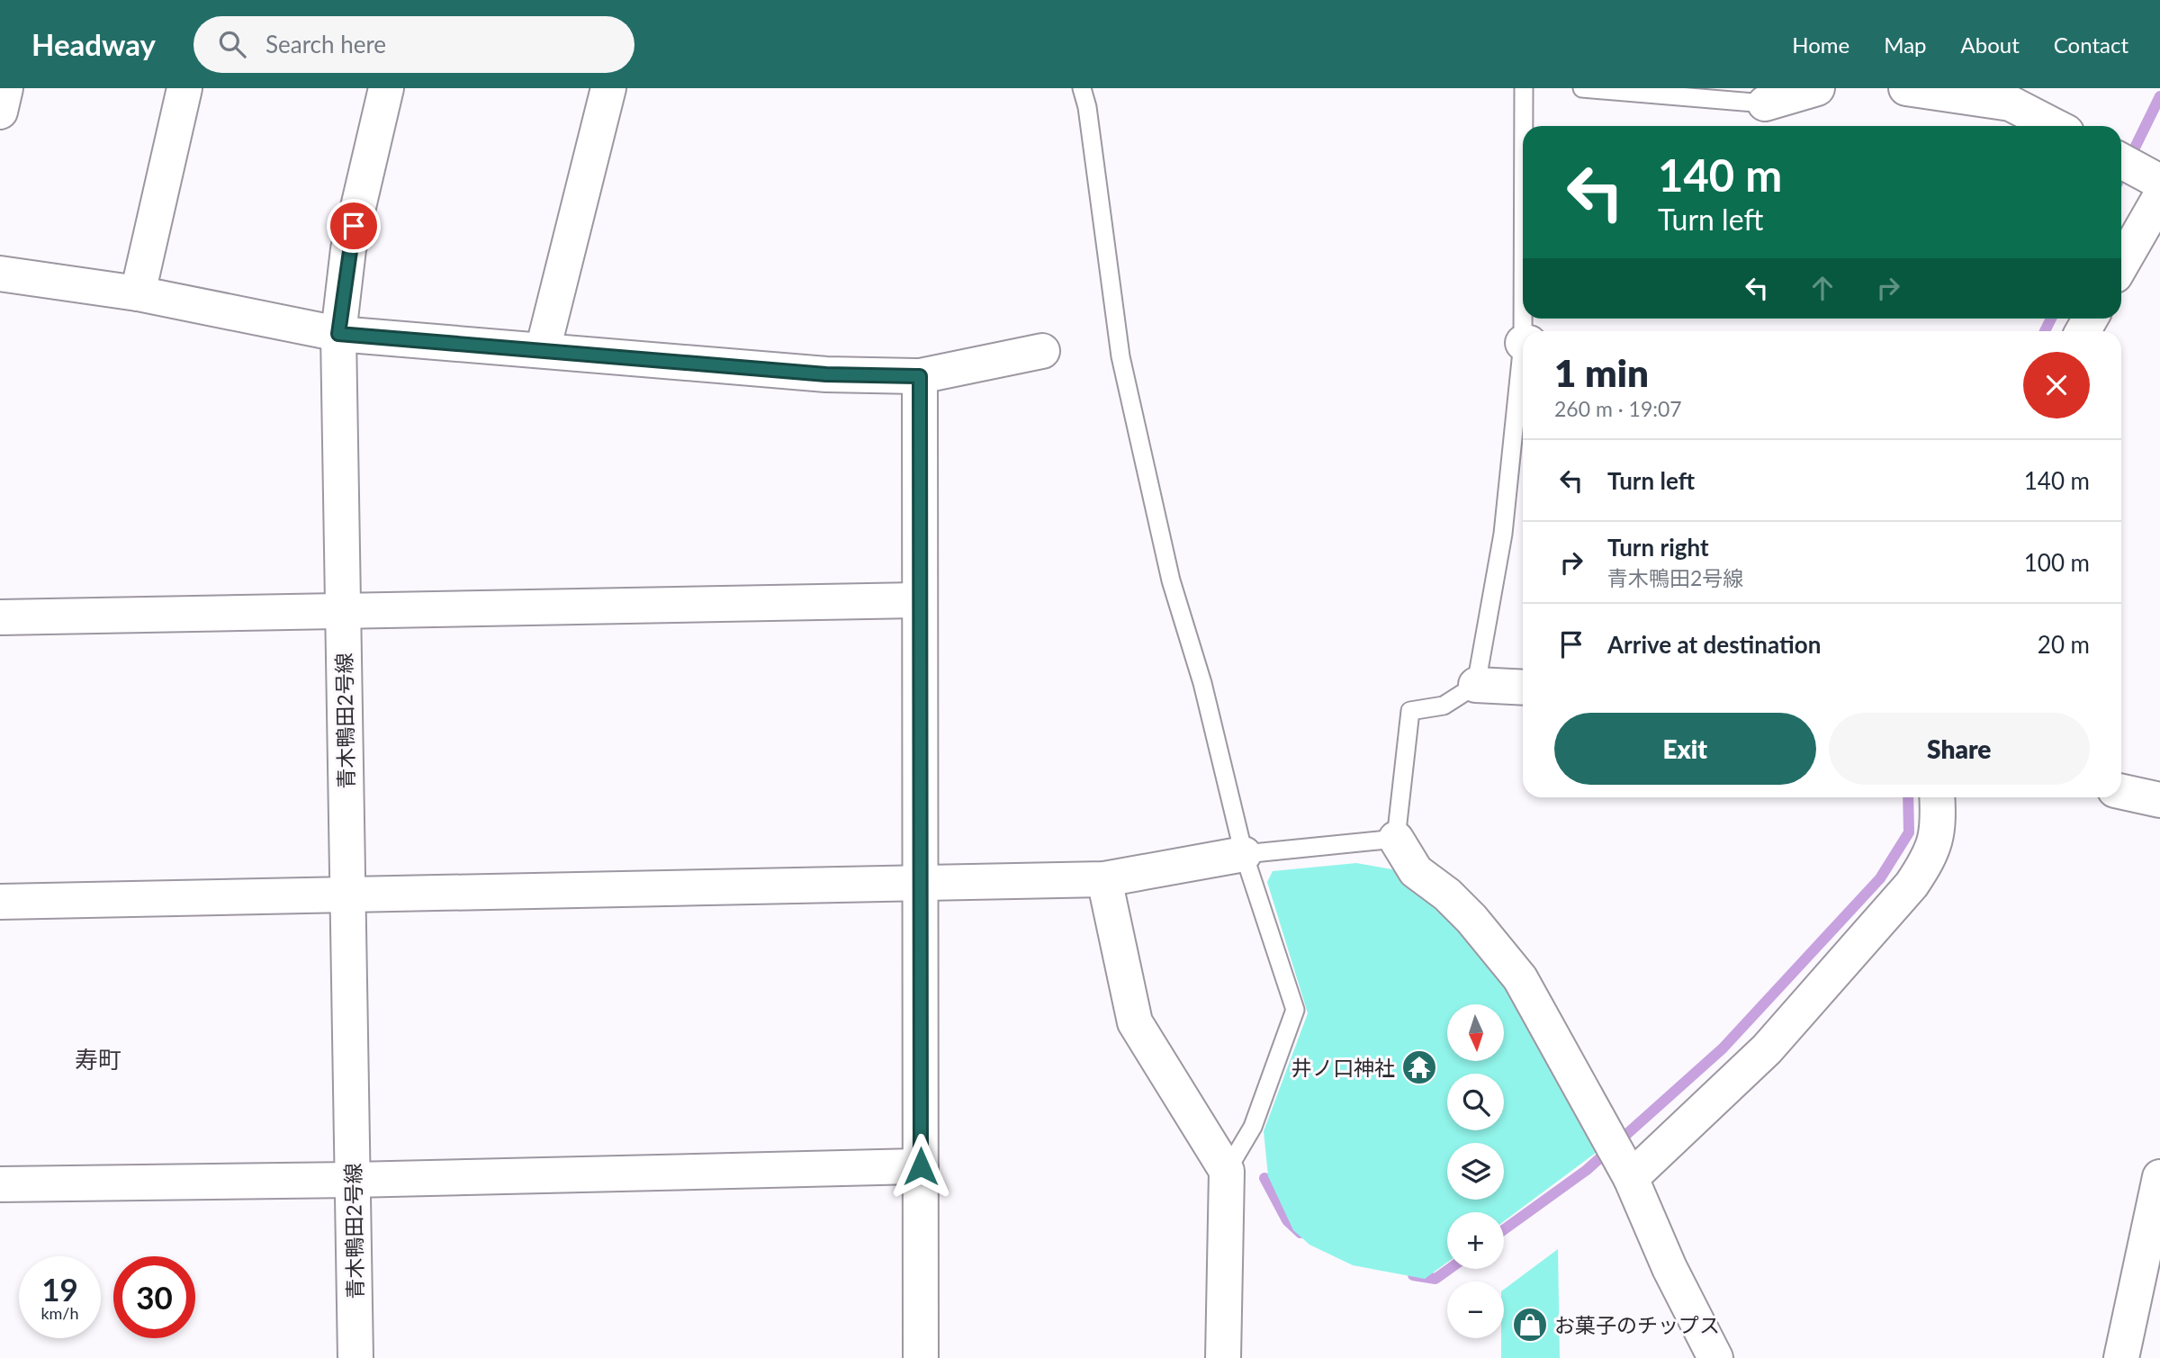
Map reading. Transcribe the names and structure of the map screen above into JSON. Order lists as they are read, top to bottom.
{
  "streets": {
    "street": ["青木鴨田2号線"]
  },
  "districts": ["寿町"],
  "places": {
    "temple": ["井ノ口神社"],
    "shop": ["お菓子のチップス"]
  },
  "north": "bottom",
  "page": {
    "header": "Headway",
    "search": "Search here",
    "nav": [
      "Home",
      "Map",
      "About",
      "Contact"
    ],
    "turn": ["140 m", "Turn left"],
    "heading": ["1 min", "260 m · 19:07"],
    "list": [
      {
        "name": "Turn left",
        "value": "140 m"
      },
      {
        "name": "Turn right",
        "note": "青木鴨田2号線",
        "value": "100 m"
      },
      {
        "name": "Arrive at destination",
        "value": "20 m"
      }
    ],
    "buttons": ["Exit", "Share"],
    "map_buttons": ["+", "−"],
    "speed": "19 km/h",
    "limit": "30"
  }
}
